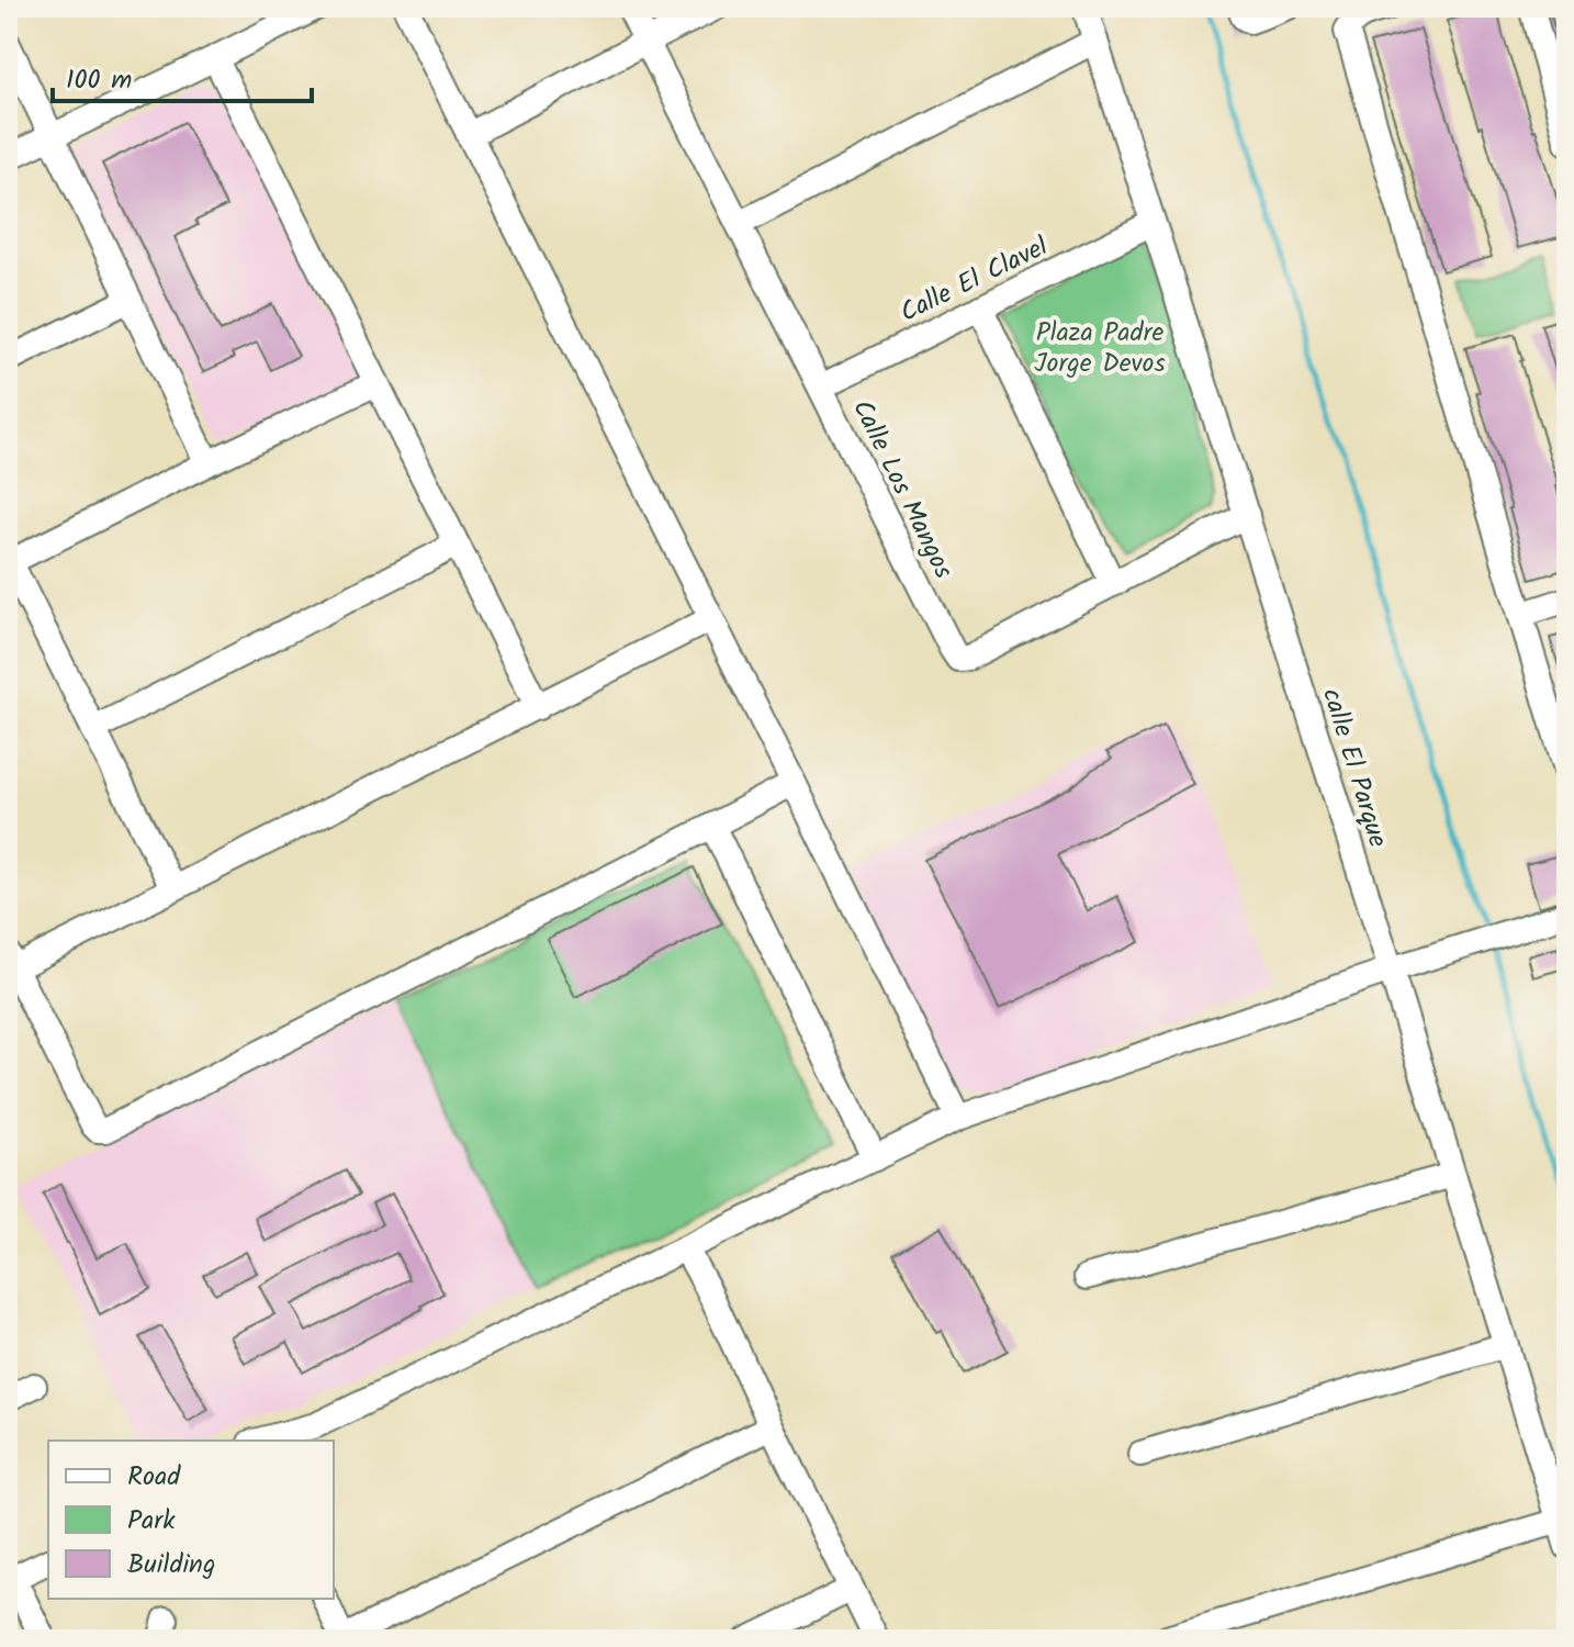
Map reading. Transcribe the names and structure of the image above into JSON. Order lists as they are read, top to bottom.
{
  "streets": {
    "street": ["Calle El Clavel", "Calle Los Mangos", "calle El Parque"]
  },
  "crossings": [
    ["Calle El Clavel", "Calle Los Mangos"],
    ["Calle El Clavel", "calle El Parque"],
    ["Calle Los Mangos", "calle El Parque"]
  ],
  "parks": ["Plaza Padre Jorge Devos"],
  "legend": ["Road", "Park", "Building"],
  "scale_bar": "100 m"
}
